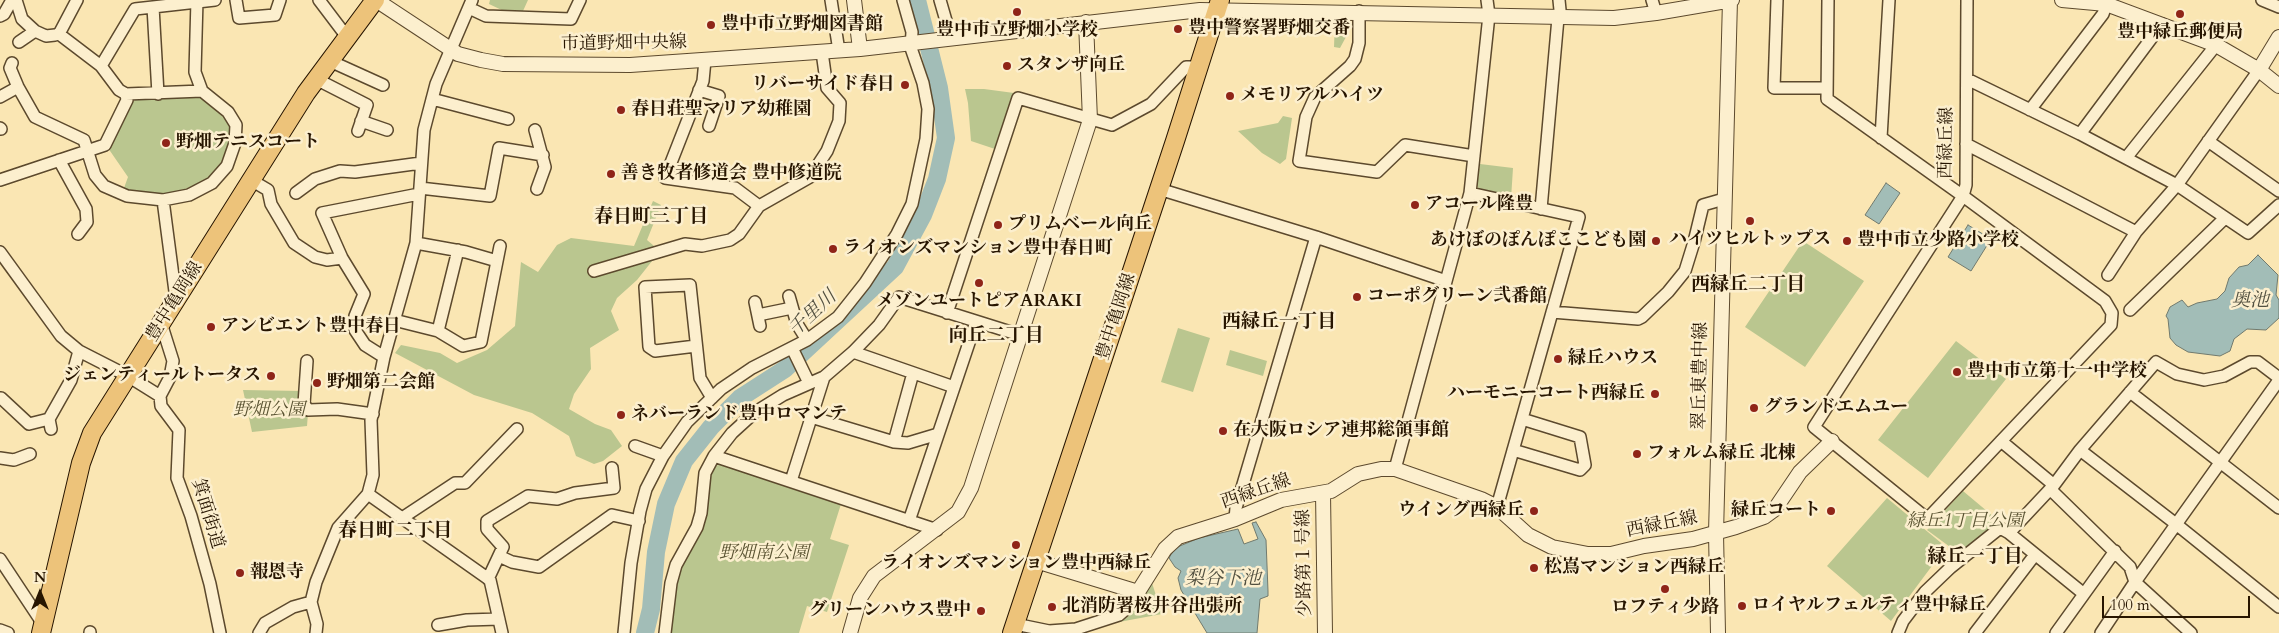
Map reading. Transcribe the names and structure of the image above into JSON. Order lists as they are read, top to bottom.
{
  "streets": {
    "main road": ["豊中亀岡線"],
    "street": [
      "市道野畑中央線",
      "西緑丘線",
      "翠丘東豊中線",
      "箕面街道",
      "少路第１号線"
    ]
  },
  "crossings": [
    ["市道野畑中央線", "豊中亀岡線"],
    ["市道野畑中央線", "翠丘東豊中線"],
    ["西緑丘線", "翠丘東豊中線"],
    ["西緑丘線", "少路第１号線"]
  ],
  "districts": [
    "春日町三丁目",
    "西緑丘二丁目",
    "西緑丘一丁目",
    "向丘二丁目",
    "春日町二丁目",
    "緑丘一丁目"
  ],
  "water": ["奥池", "千里川", "梨谷下池"],
  "parks": ["野畑公園", "緑丘1丁目公園", "野畑南公園"],
  "places": [
    "豊中市立野畑小学校",
    "豊中緑丘郵便局",
    "豊中市立野畑図書館",
    "豊中警察署野畑交番",
    "スタンザ向丘",
    "リバーサイド春日",
    "メモリアルハイツ",
    "春日荘聖マリア幼稚園",
    "野畑テニスコート",
    "善き牧者修道会 豊中修道院",
    "アコール隆豊",
    "ハイツヒルトップス",
    "プリムベール向丘",
    "あけぼのぽんぽここども園",
    "豊中市立少路小学校",
    "ライオンズマンション豊中春日町",
    "メゾンユートピアARAKI",
    "コーポグリーン弐番館",
    "アンビエント豊中春日",
    "緑丘ハウス",
    "豊中市立第十一中学校",
    "ジェンティールトータス",
    "野畑第二会館",
    "ハーモニーコート西緑丘",
    "グランドエムユー",
    "ネバーランド豊中ロマンテ",
    "在大阪ロシア連邦総領事館",
    "フォルム緑丘 北棟",
    "ウイング西緑丘",
    "緑丘コート",
    "ライオンズマンション豊中西緑丘",
    "松嶌マンション西緑丘",
    "報恩寺",
    "ロフティ少路",
    "ロイヤルフェルティ豊中緑丘",
    "北消防署桜井谷出張所",
    "グリーンハウス豊中"
  ],
  "scale_bar": "100 m",
  "north": "top"
}
